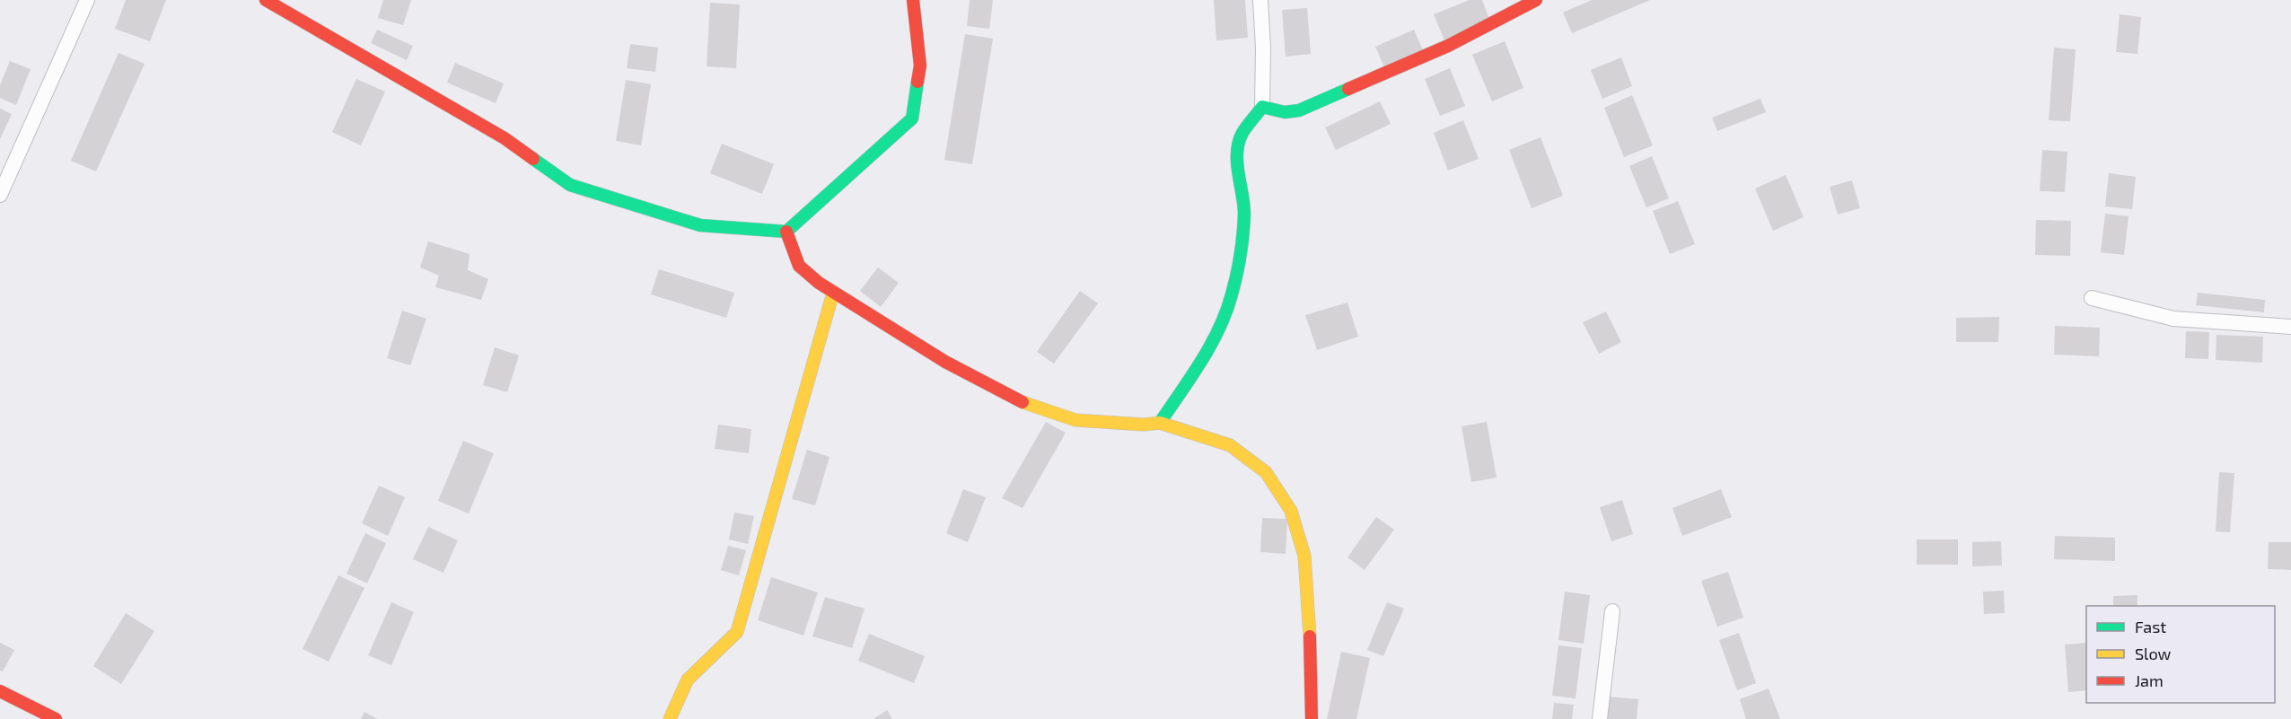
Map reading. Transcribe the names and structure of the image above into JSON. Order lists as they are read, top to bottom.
{
  "legend": ["Fast", "Slow", "Jam"]
}
